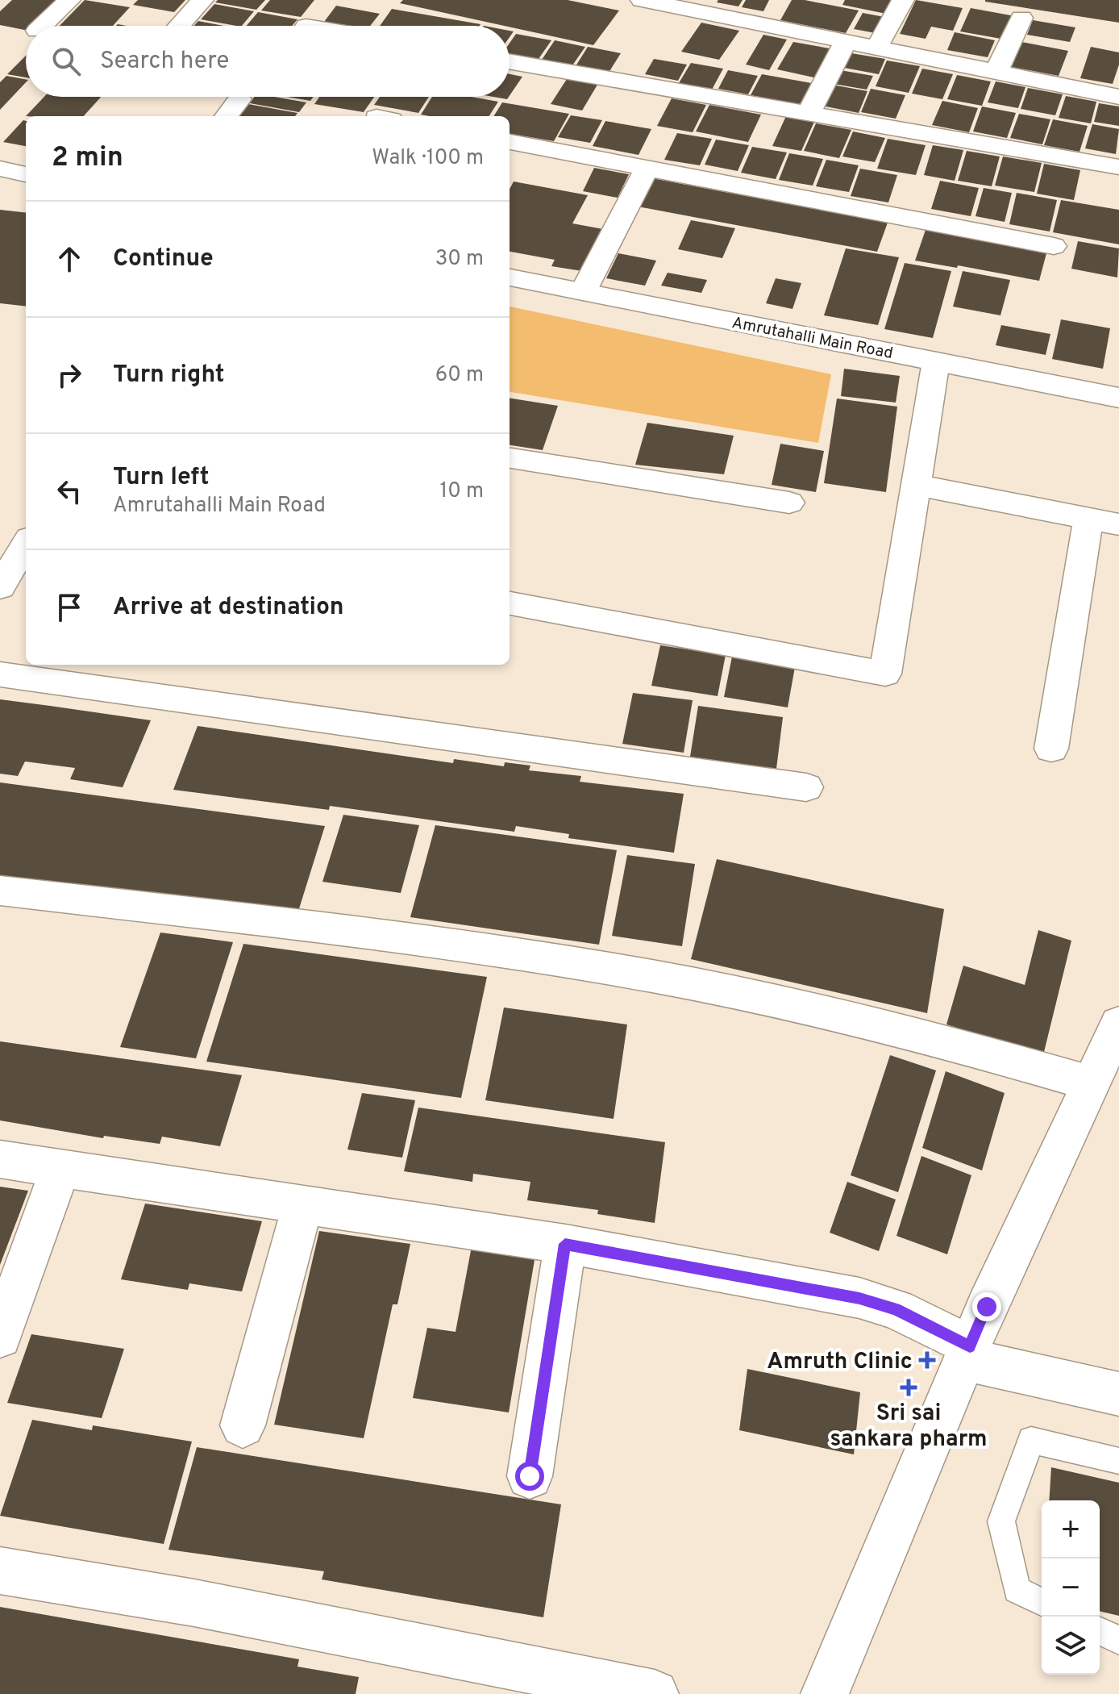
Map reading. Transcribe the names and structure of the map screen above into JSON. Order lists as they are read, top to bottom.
{
  "streets": {
    "street": ["Amrutahalli Main Road"]
  },
  "places": {
    "health": ["Amruth Clinic", "Sri sai sankara pharm"]
  },
  "page": {
    "search": "Search here",
    "heading": ["2 min", "Walk · 100 m"],
    "list": [
      ["Continue", "30 m"],
      ["Turn right", "60 m"],
      ["Turn left", "Amrutahalli Main Road", "10 m"],
      "Arrive at destination"
    ],
    "map_buttons": ["+", "−"]
  }
}
